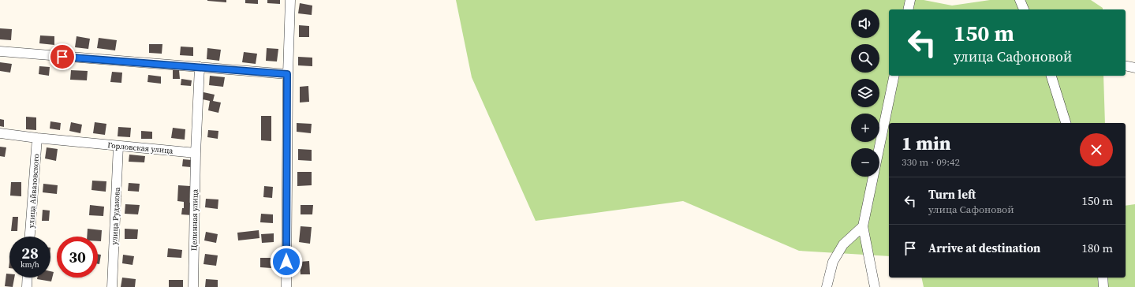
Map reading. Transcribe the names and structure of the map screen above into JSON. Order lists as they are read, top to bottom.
{
  "streets": {
    "street": [
      "Горловская улица",
      "улица Айвазовского",
      "улица Рудакова",
      "Целинная улица"
    ]
  },
  "crossings": [
    ["Горловская улица", "улица Айвазовского"],
    ["Горловская улица", "улица Рудакова"],
    ["Горловская улица", "Целинная улица"]
  ],
  "page": {
    "map_buttons": ["+", "−"],
    "turn": ["150 m", "улица Сафоновой"],
    "heading": ["1 min", "330 m · 09:42"],
    "list": [
      {
        "name": "Turn left",
        "note": "улица Сафоновой",
        "value": "150 m"
      },
      {
        "name": "Arrive at destination",
        "value": "180 m"
      }
    ],
    "speed": "28 km/h",
    "limit": "30"
  }
}
